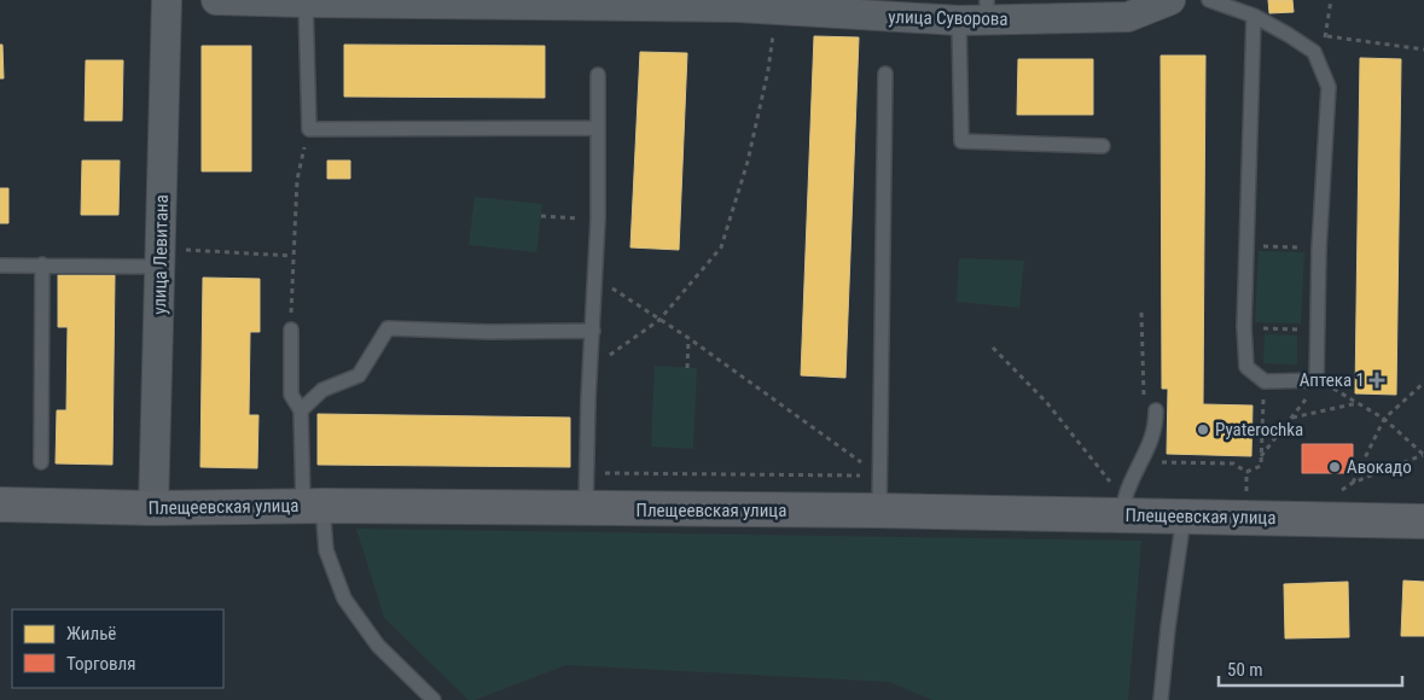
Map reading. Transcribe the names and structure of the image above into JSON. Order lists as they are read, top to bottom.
{
  "streets": {
    "street": ["улица Суворова", "улица Левитана", "Плещеевская улица"]
  },
  "crossings": [
    ["улица Левитана", "Плещеевская улица"]
  ],
  "places": {
    "health": ["Аптека 1"],
    "other": ["Pyaterochka", "Авокадо"]
  },
  "legend": ["Жильё", "Торговля"],
  "scale_bar": "50 m"
}
